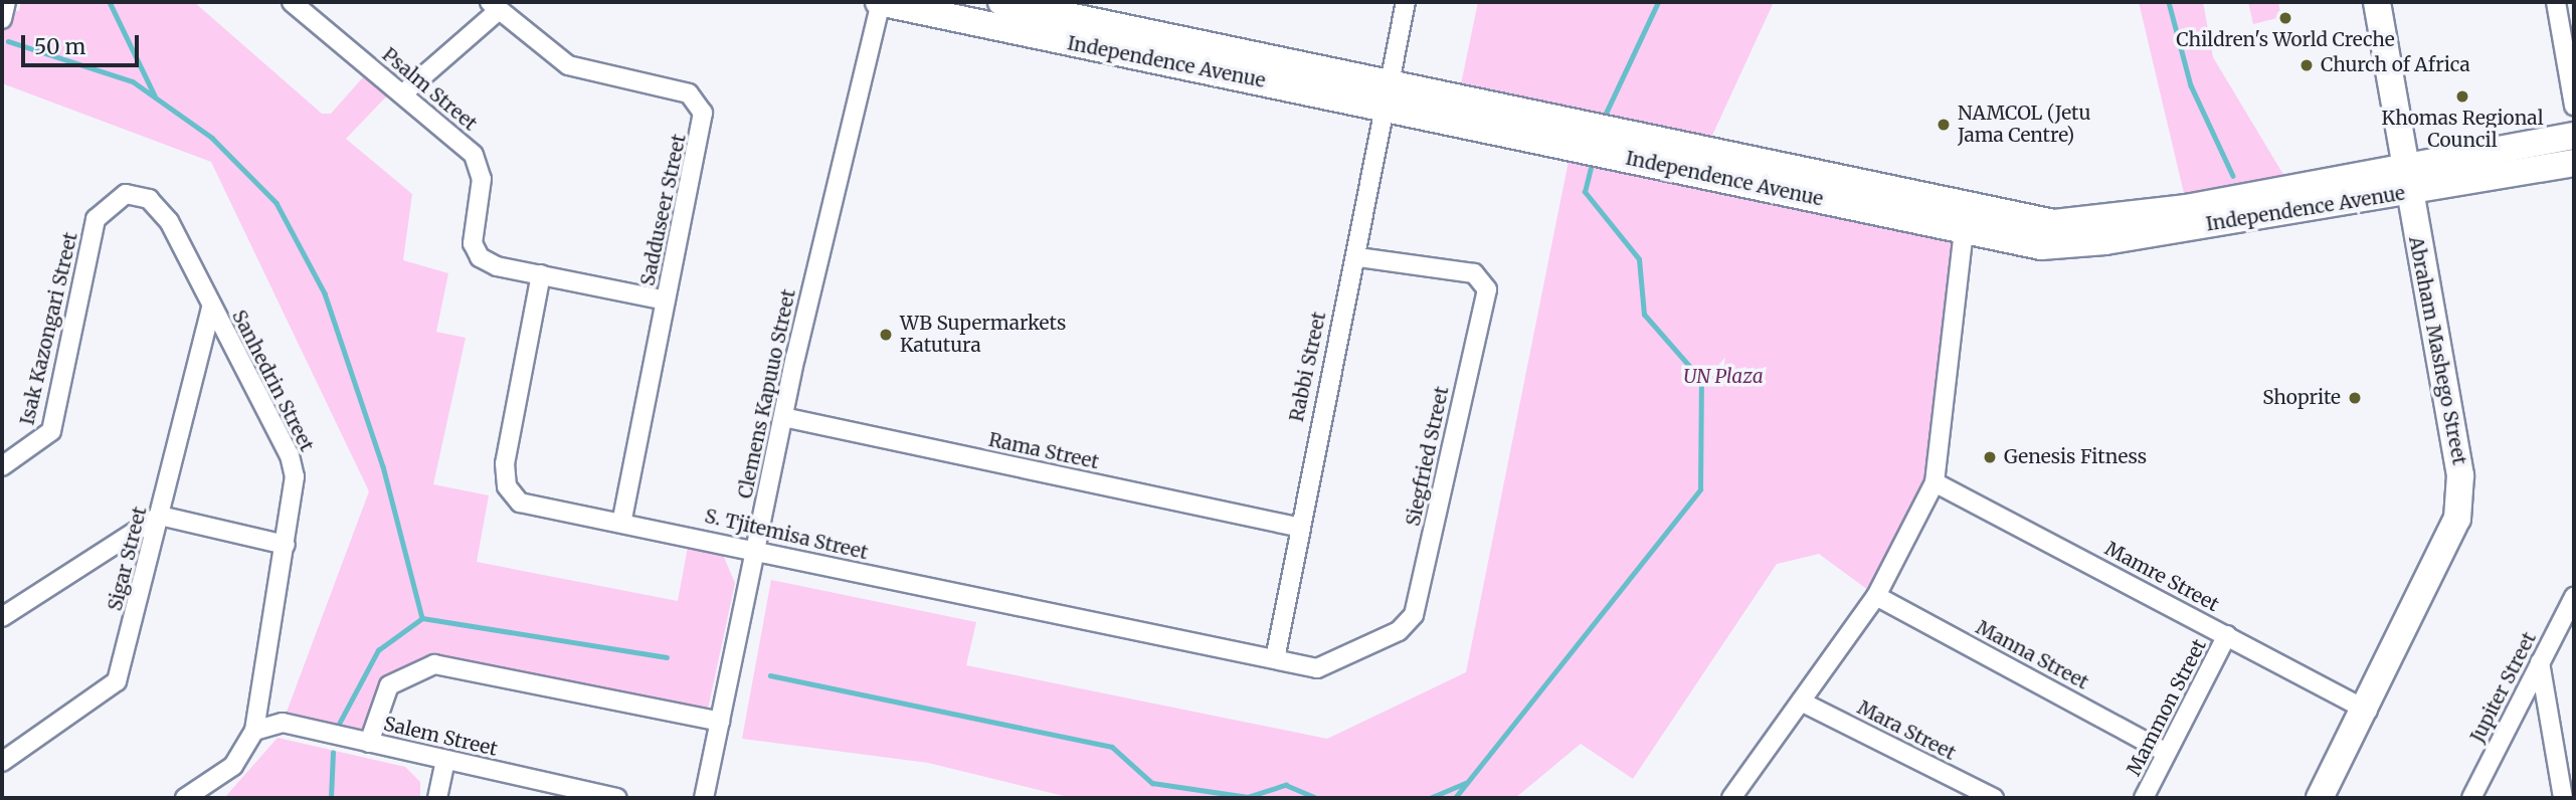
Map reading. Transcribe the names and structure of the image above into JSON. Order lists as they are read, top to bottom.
{
  "streets": {
    "main road": ["Independence Avenue", "Abraham Mashego Street"],
    "street": [
      "Psalm Street",
      "Sadduseer Street",
      "Isak Kazongari Street",
      "Rabbi Street",
      "Sanhedrin Street",
      "Clemens Kapuuo Street",
      "Rama Street",
      "Siegfried Street",
      "S. Tjitemisa Street",
      "Sigar Street",
      "Mamre Street",
      "Manna Street",
      "Jupiter Street",
      "Mammon Street",
      "Mara Street",
      "Salem Street"
    ]
  },
  "crossings": [
    ["Independence Avenue", "Abraham Mashego Street"],
    ["Independence Avenue", "Rabbi Street"],
    ["Independence Avenue", "Clemens Kapuuo Street"],
    ["Psalm Street", "Sadduseer Street"],
    ["Psalm Street", "S. Tjitemisa Street"],
    ["Sadduseer Street", "S. Tjitemisa Street"],
    ["Isak Kazongari Street", "Sanhedrin Street"],
    ["Abraham Mashego Street", "Mamre Street"],
    ["Rabbi Street", "Rama Street"],
    ["Rabbi Street", "Siegfried Street"],
    ["Rabbi Street", "S. Tjitemisa Street"],
    ["Sanhedrin Street", "Sigar Street"],
    ["Sanhedrin Street", "Salem Street"],
    ["Clemens Kapuuo Street", "Rama Street"],
    ["Clemens Kapuuo Street", "S. Tjitemisa Street"],
    ["Siegfried Street", "S. Tjitemisa Street"],
    ["Mamre Street", "Mammon Street"],
    ["Manna Street", "Mammon Street"]
  ],
  "parks": ["UN Plaza"],
  "places": [
    "Children's World Creche",
    "Church of Africa",
    "Khomas Regional Council",
    "NAMCOL (Jetu Jama Centre)",
    "WB Supermarkets Katutura",
    "Shoprite",
    "Genesis Fitness"
  ],
  "scale_bar": "50 m"
}
